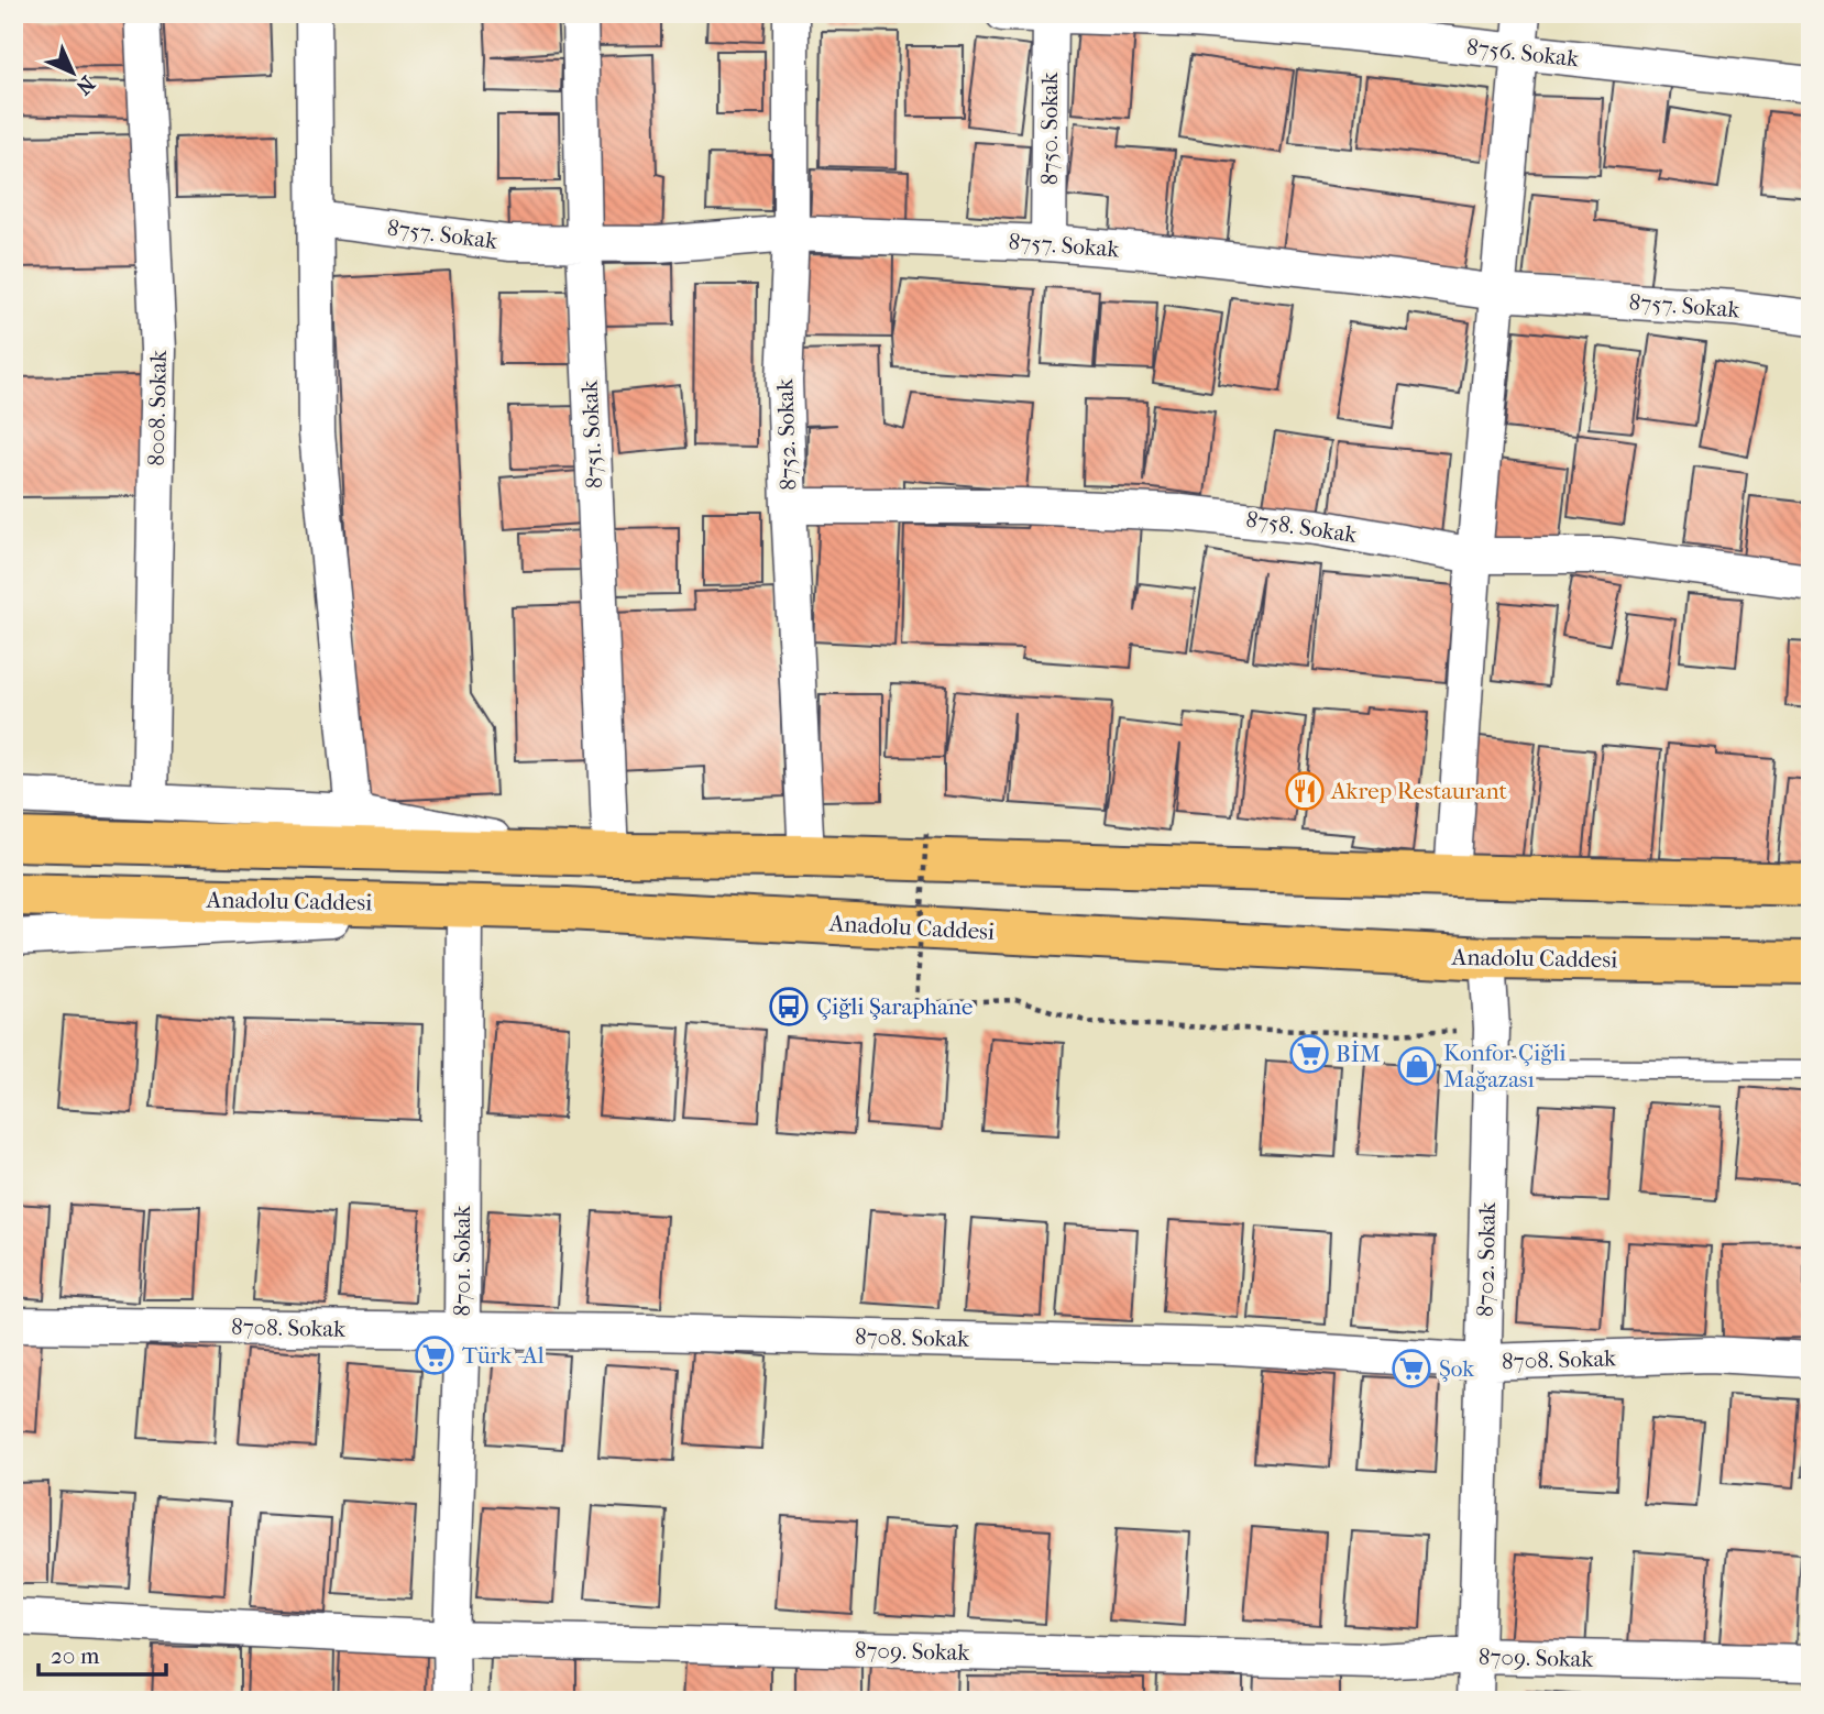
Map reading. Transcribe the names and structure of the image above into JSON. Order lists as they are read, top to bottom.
{
  "streets": {
    "highway": ["Anadolu Caddesi"],
    "street": [
      "8756. Sokak",
      "8750. Sokak",
      "8757. Sokak",
      "8008. Sokak",
      "8751. Sokak",
      "8752. Sokak",
      "8758. Sokak",
      "8702. Sokak",
      "8701. Sokak",
      "8708. Sokak",
      "8709. Sokak"
    ]
  },
  "crossings": [
    ["8756. Sokak", "8750. Sokak"],
    ["8750. Sokak", "8757. Sokak"],
    ["8757. Sokak", "8751. Sokak"],
    ["8757. Sokak", "8752. Sokak"],
    ["8752. Sokak", "8758. Sokak"],
    ["Anadolu Caddesi", "8702. Sokak"],
    ["8702. Sokak", "8708. Sokak"],
    ["8702. Sokak", "8709. Sokak"],
    ["8701. Sokak", "8708. Sokak"],
    ["8701. Sokak", "8709. Sokak"]
  ],
  "places": {
    "restaurant": ["Akrep Restaurant"],
    "bus stop": ["Çiğli Şaraphane"],
    "supermarket": ["BİM", "Türk -Al", "Şok"],
    "shop": ["Konfor Çiğli Mağazası"]
  },
  "scale_bar": "20 m",
  "north": "bottom right"
}
